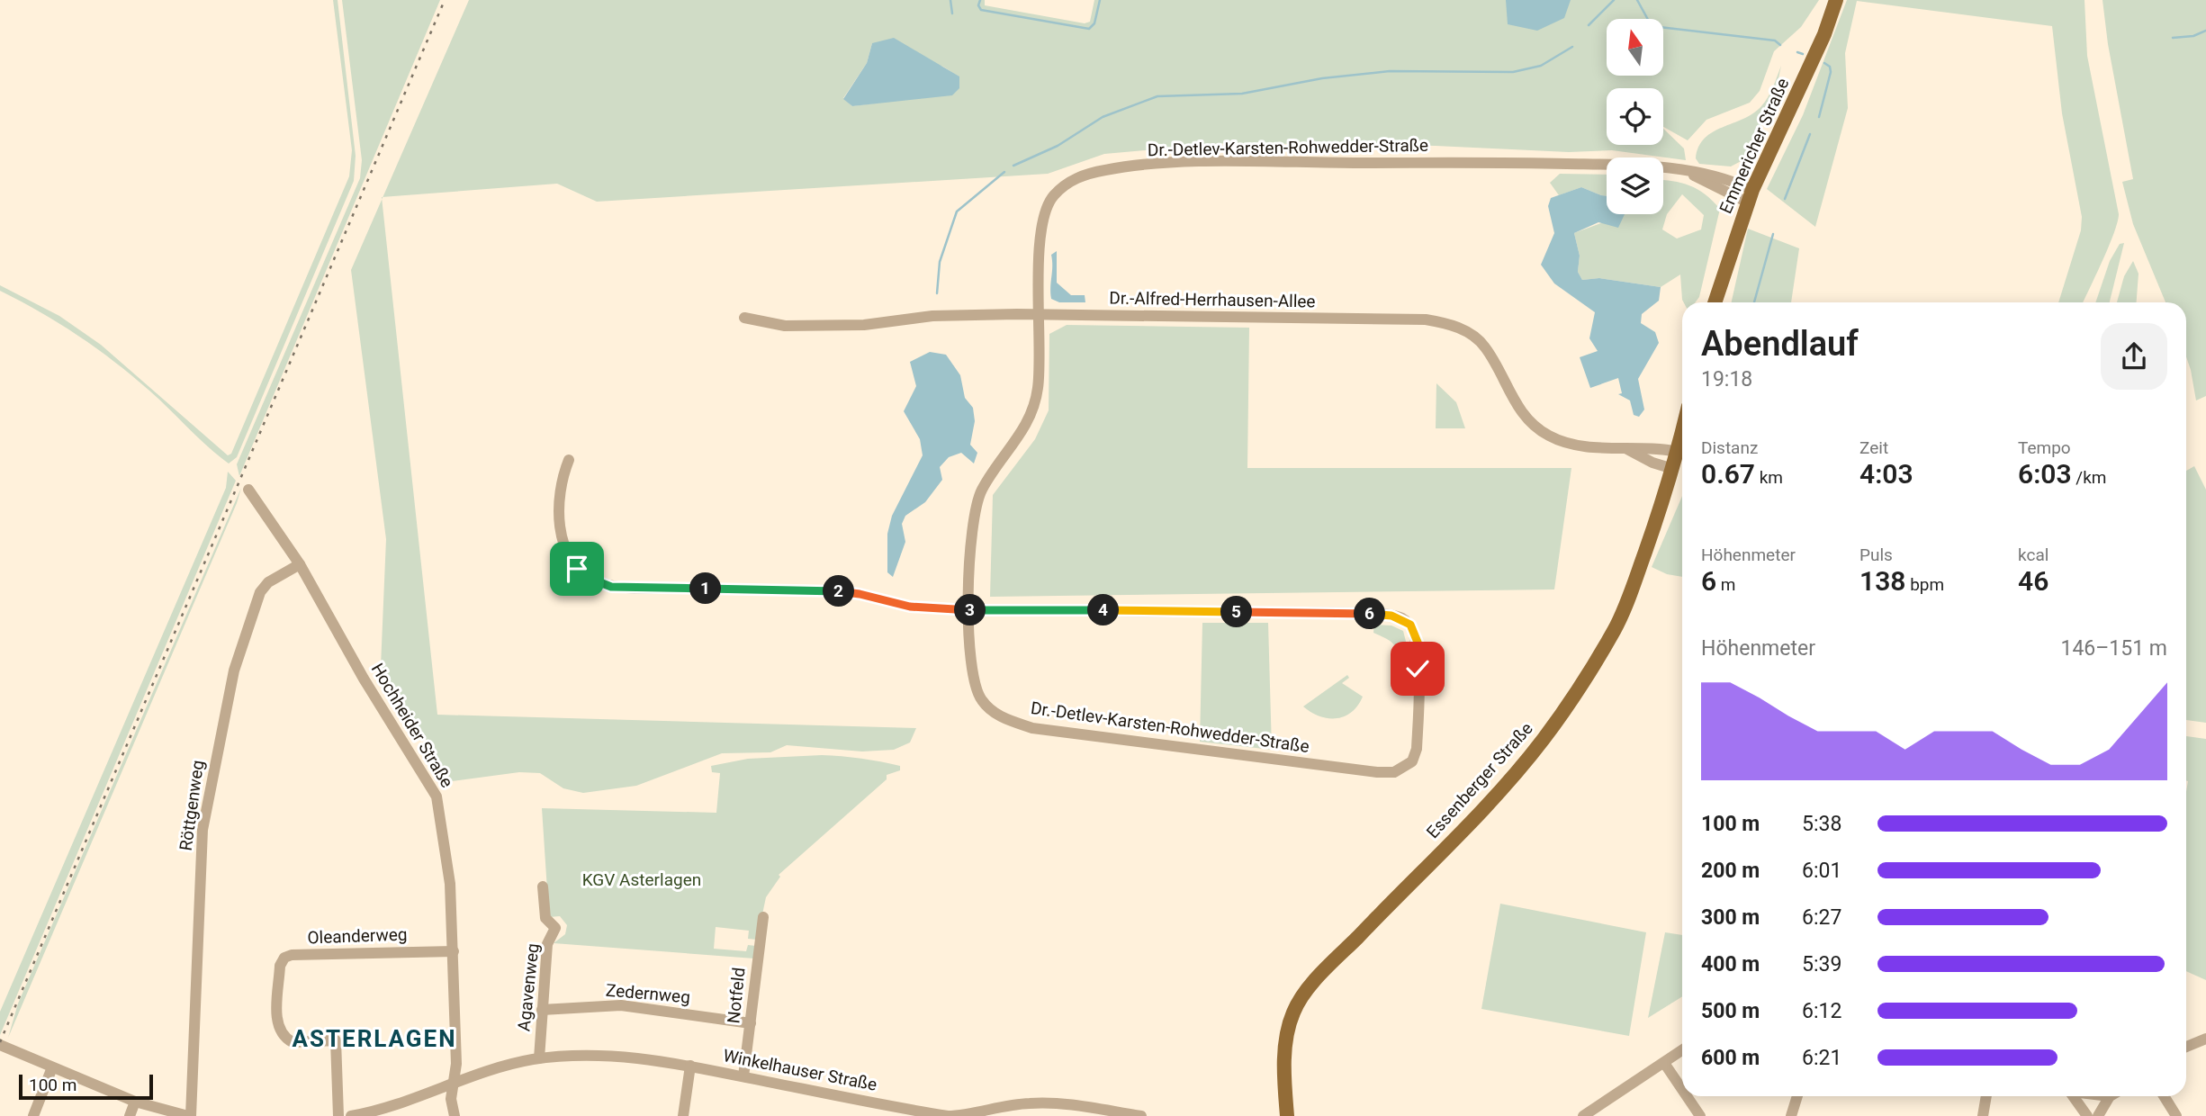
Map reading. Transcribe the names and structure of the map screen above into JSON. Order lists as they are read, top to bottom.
{
  "streets": {
    "main road": ["Emmericher Straße", "Essenberger Straße"],
    "street": [
      "Dr.-Detlev-Karsten-Rohwedder-Straße",
      "Dr.-Alfred-Herrhausen-Allee",
      "Hochheider Straße",
      "Röttgenweg",
      "Oleanderweg",
      "Agavenweg",
      "Zedernweg",
      "Notfeld",
      "Winkelhauser Straße"
    ]
  },
  "crossings": [
    ["Emmericher Straße", "Dr.-Detlev-Karsten-Rohwedder-Straße"],
    ["Dr.-Detlev-Karsten-Rohwedder-Straße", "Dr.-Alfred-Herrhausen-Allee"],
    ["Dr.-Alfred-Herrhausen-Allee", "Essenberger Straße"],
    ["Hochheider Straße", "Röttgenweg"],
    ["Hochheider Straße", "Oleanderweg"],
    ["Hochheider Straße", "Winkelhauser Straße"],
    ["Agavenweg", "Zedernweg"],
    ["Agavenweg", "Winkelhauser Straße"],
    ["Zedernweg", "Notfeld"],
    ["Notfeld", "Winkelhauser Straße"]
  ],
  "districts": ["ASTERLAGEN"],
  "parks": ["KGV Asterlagen"],
  "scale_bar": "100 m",
  "north": "top",
  "page": {
    "heading": ["Abendlauf", "19:18"],
    "stats": [
      ["Distanz", "0.67 km"],
      ["Zeit", "4:03"],
      ["Tempo", "6:03 /km"],
      ["Höhenmeter", "6 m"],
      ["Puls", "138 bpm"],
      ["kcal", "46"]
    ],
    "pins": [
      "1",
      "2",
      "3",
      "4",
      "5",
      "6"
    ],
    "chart": ["Höhenmeter", "146–151 m"],
    "list": [
      {
        "name": "100 m",
        "note": "5:38"
      },
      {
        "name": "200 m",
        "note": "6:01"
      },
      {
        "name": "300 m",
        "note": "6:27"
      },
      {
        "name": "400 m",
        "note": "5:39"
      },
      {
        "name": "500 m",
        "note": "6:12"
      },
      {
        "name": "600 m",
        "note": "6:21"
      }
    ],
    "scale": "100 m"
  }
}
